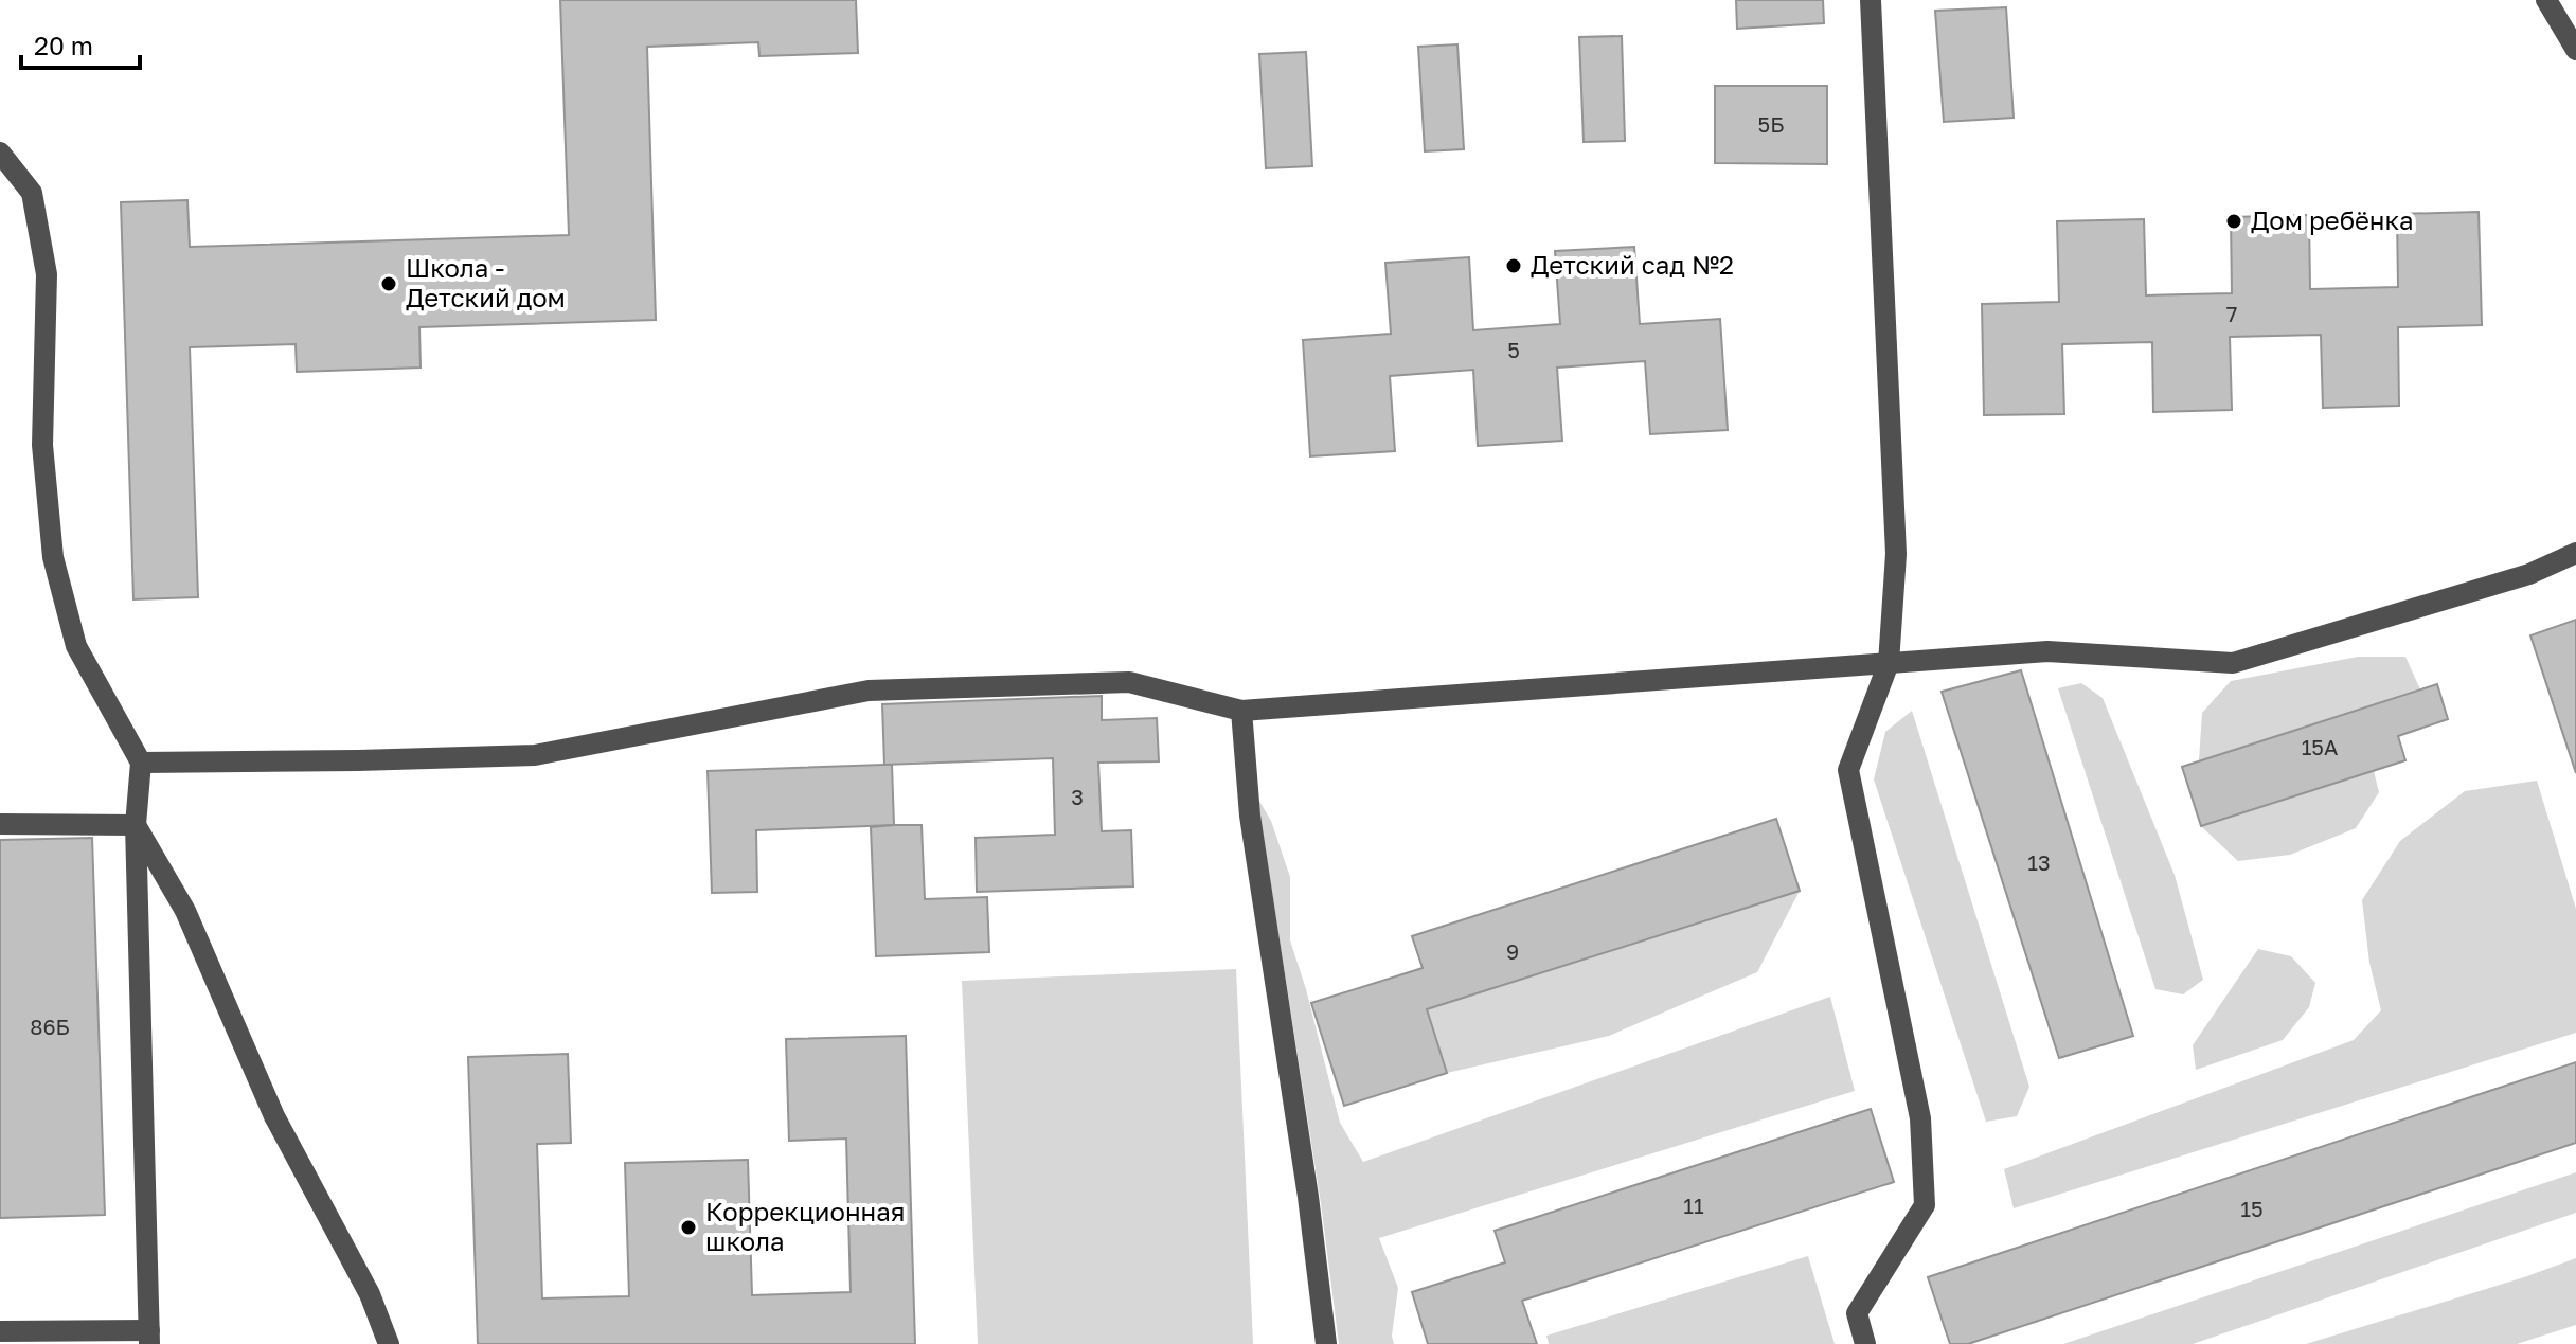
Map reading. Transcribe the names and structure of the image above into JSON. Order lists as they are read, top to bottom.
{
  "places": [
    "Дом ребёнка",
    "Детский сад №2",
    "Школа - Детский дом",
    "Коррекционная школа"
  ],
  "house_numbers": [
    "5Б",
    "7",
    "5",
    "15А",
    "3",
    "13",
    "9",
    "86Б",
    "11",
    "15"
  ],
  "scale_bar": "20 m"
}
